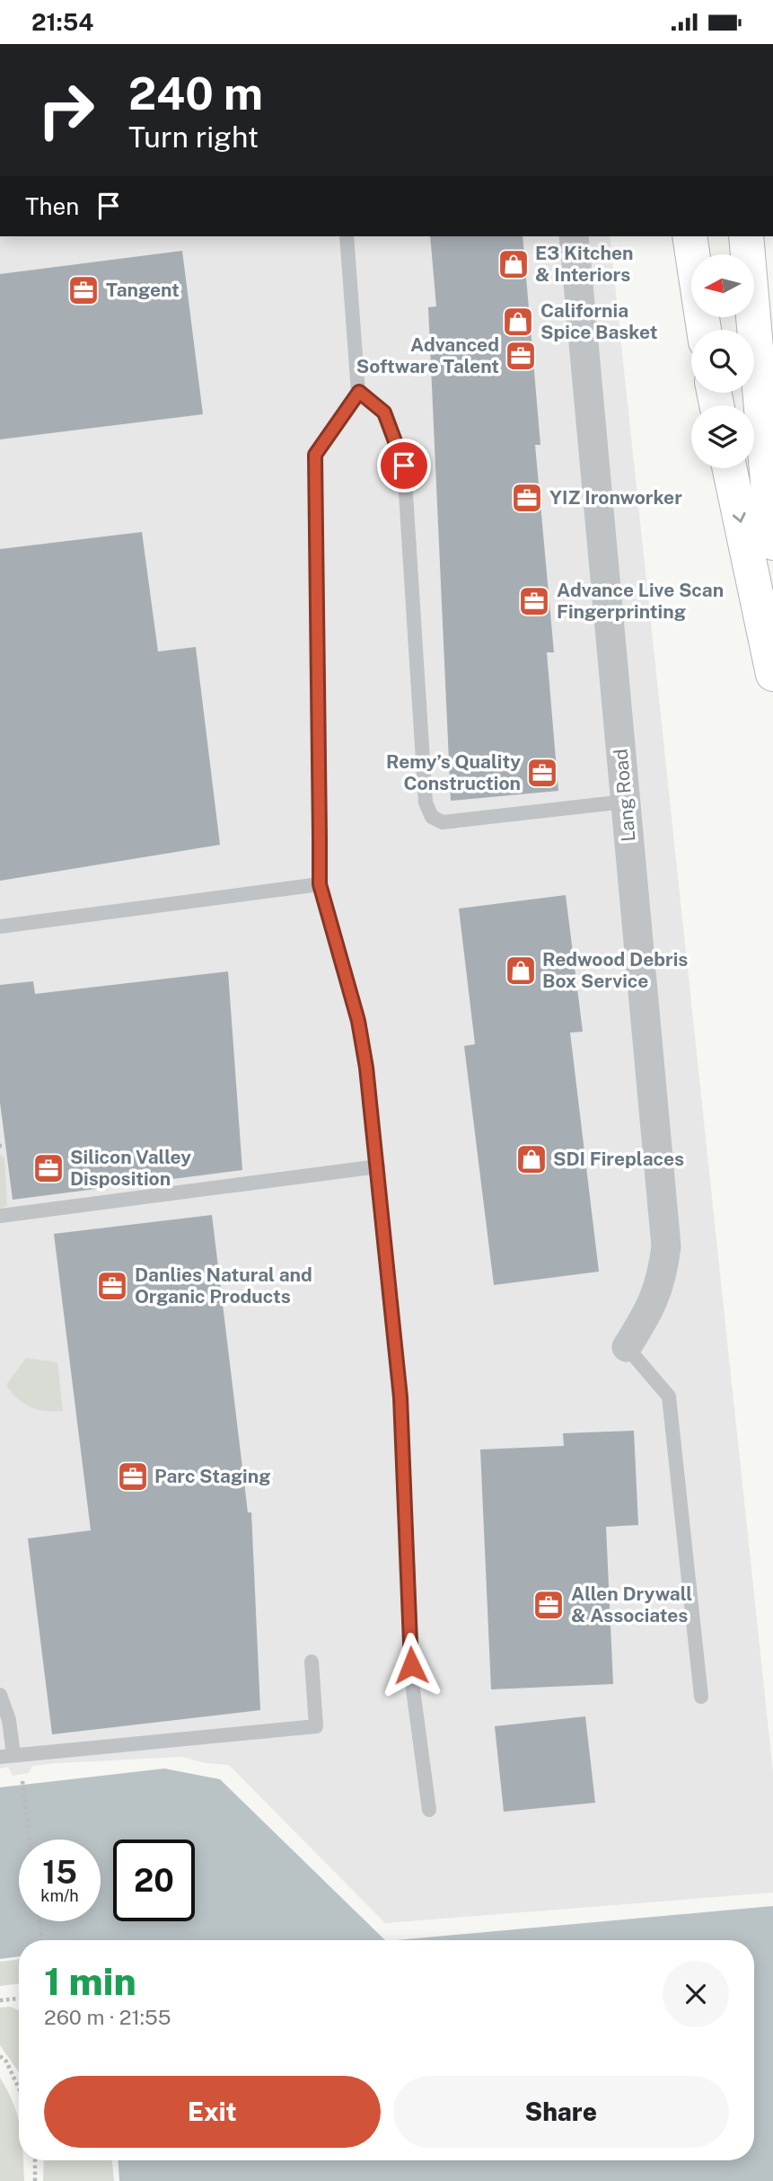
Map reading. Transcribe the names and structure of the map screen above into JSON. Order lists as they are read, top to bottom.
{
  "streets": {
    "street": ["Lang Road"]
  },
  "places": {
    "shop": [
      "E3 Kitchen & Interiors",
      "California Spice Basket",
      "Redwood Debris Box Service",
      "SDI Fireplaces"
    ],
    "office": [
      "Tangent",
      "Advanced Software Talent",
      "YIZ Ironworker",
      "Advance Live Scan Fingerprinting",
      "Remy’s Quality Construction",
      "Silicon Valley Disposition",
      "Danlies Natural and Organic Products",
      "Parc Staging",
      "Allen Drywall & Associates"
    ]
  },
  "north": "left",
  "page": {
    "status": "21:54",
    "turn": ["240 m", "Turn right"],
    "then": "Then",
    "speed": "15 km/h",
    "limit": "20",
    "heading": ["1 min", "260 m · 21:55"],
    "buttons": ["Exit", "Share"]
  }
}
